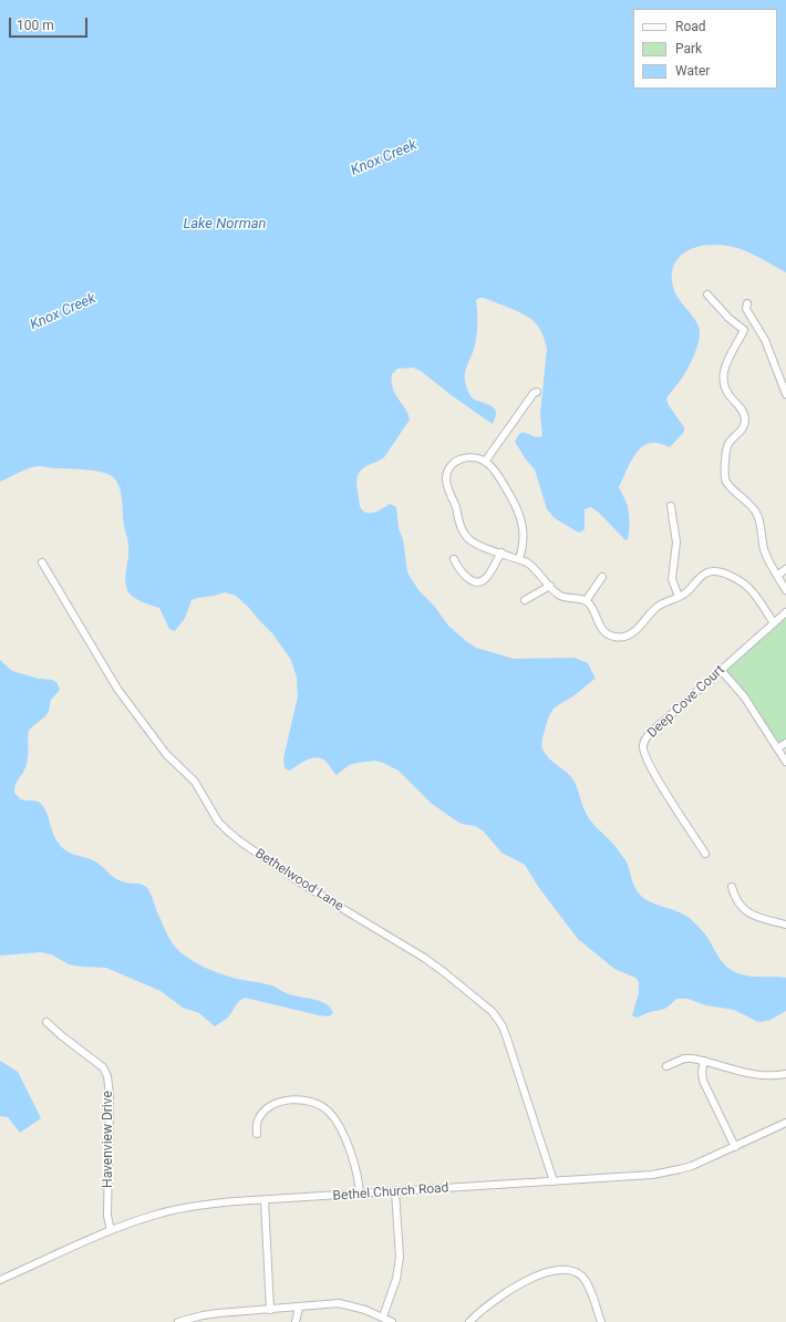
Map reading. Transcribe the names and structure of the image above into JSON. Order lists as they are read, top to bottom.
{
  "streets": {
    "street": [
      "Deep Cove Court",
      "Bethelwood Lane",
      "Havenview Drive",
      "Bethel Church Road"
    ]
  },
  "crossings": [
    ["Bethelwood Lane", "Bethel Church Road"],
    ["Havenview Drive", "Bethel Church Road"]
  ],
  "water": ["Knox Creek", "Lake Norman"],
  "legend": ["Road", "Park", "Water"],
  "scale_bar": "100 m"
}
